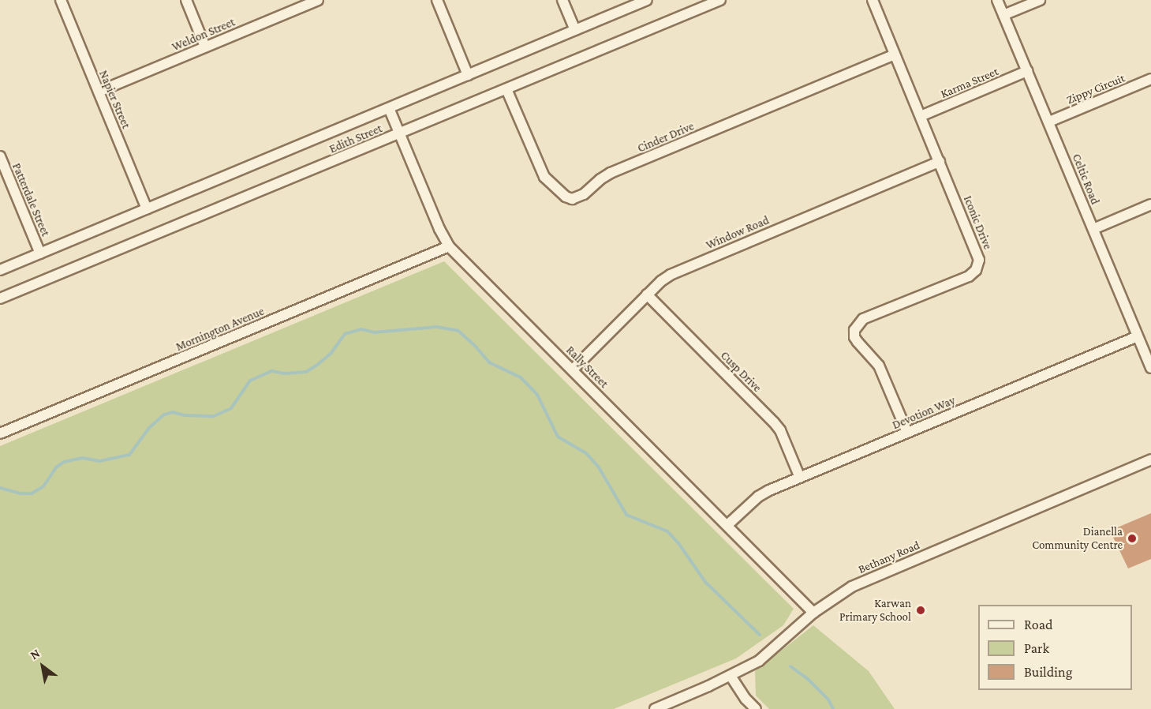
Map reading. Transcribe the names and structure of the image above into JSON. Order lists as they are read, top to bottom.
{
  "streets": {
    "street": [
      "Weldon Street",
      "Karma Street",
      "Zippy Circuit",
      "Napier Street",
      "Cinder Drive",
      "Edith Street",
      "Celtic Road",
      "Patterdale Street",
      "Iconic Drive",
      "Window Road",
      "Mornington Avenue",
      "Rally Street",
      "Cusp Drive",
      "Devotion Way",
      "Bethany Road"
    ]
  },
  "crossings": [
    ["Weldon Street", "Napier Street"],
    ["Karma Street", "Celtic Road"],
    ["Karma Street", "Iconic Drive"],
    ["Zippy Circuit", "Celtic Road"],
    ["Napier Street", "Edith Street"],
    ["Cinder Drive", "Edith Street"],
    ["Cinder Drive", "Iconic Drive"],
    ["Edith Street", "Patterdale Street"],
    ["Edith Street", "Rally Street"],
    ["Celtic Road", "Devotion Way"],
    ["Iconic Drive", "Window Road"],
    ["Iconic Drive", "Devotion Way"],
    ["Window Road", "Rally Street"],
    ["Window Road", "Cusp Drive"],
    ["Mornington Avenue", "Rally Street"],
    ["Rally Street", "Devotion Way"],
    ["Rally Street", "Bethany Road"],
    ["Cusp Drive", "Devotion Way"]
  ],
  "places": ["Dianella Community Centre", "Karwan Primary School"],
  "legend": ["Road", "Park", "Building"],
  "north": "top left"
}
